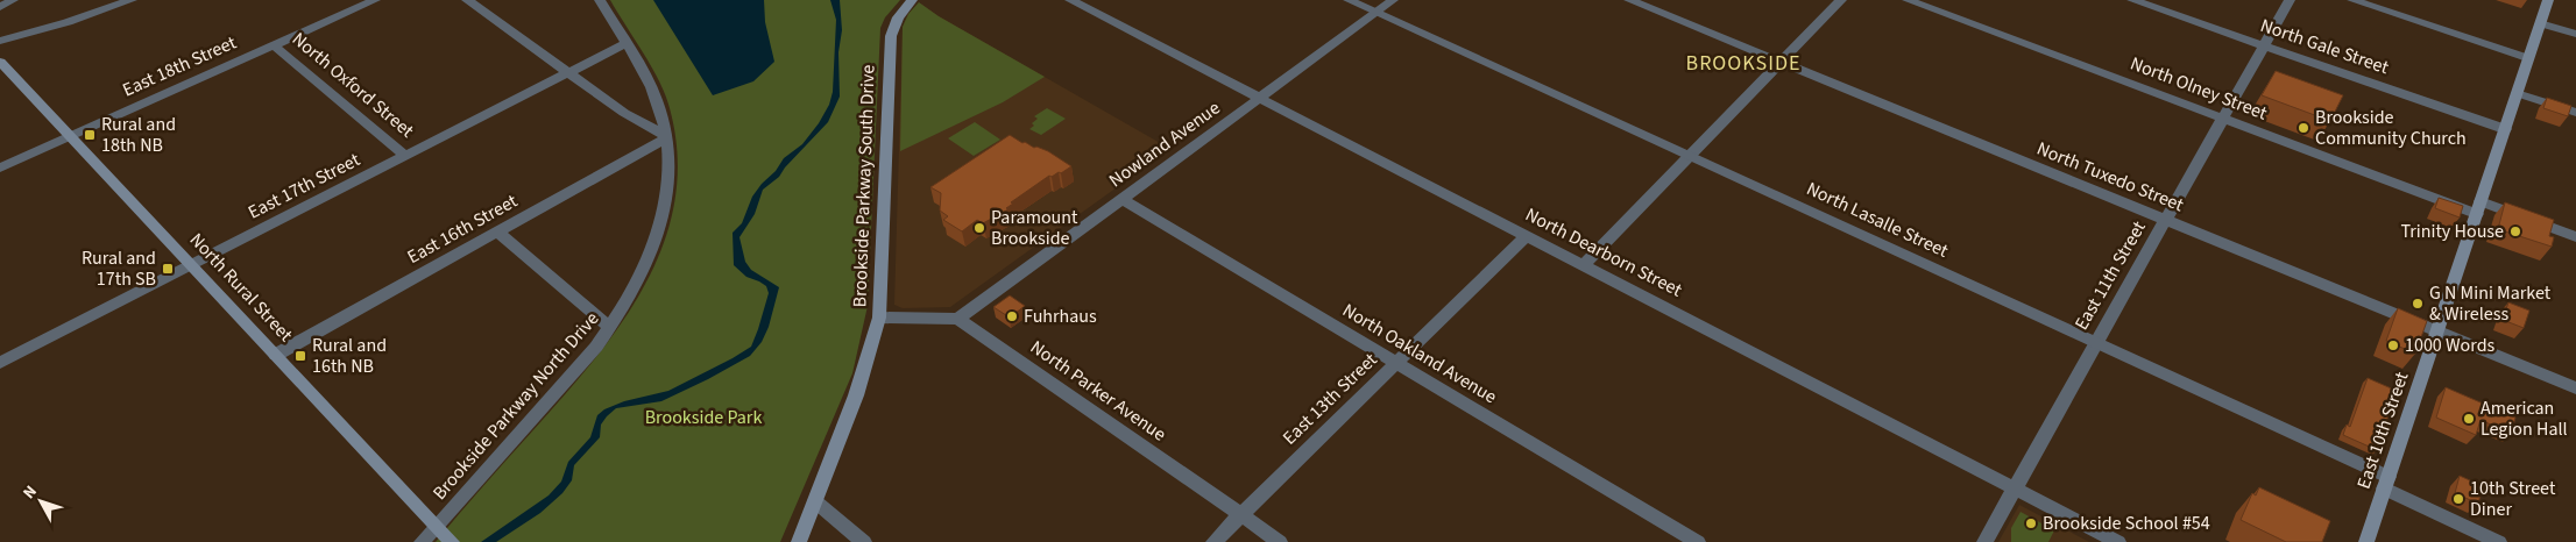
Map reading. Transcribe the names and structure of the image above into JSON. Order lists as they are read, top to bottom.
{
  "streets": {
    "main road": ["Brookside Parkway South Drive", "North Rural Street", "East 10th Street"],
    "street": [
      "North Gale Street",
      "East 18th Street",
      "North Oxford Street",
      "North Olney Street",
      "Nowland Avenue",
      "North Tuxedo Street",
      "East 17th Street",
      "North Lasalle Street",
      "East 16th Street",
      "North Dearborn Street",
      "East 11th Street",
      "North Oakland Avenue",
      "North Parker Avenue",
      "East 13th Street",
      "Brookside Parkway North Drive"
    ]
  },
  "crossings": [
    ["North Gale Street", "East 11th Street"],
    ["North Gale Street", "East 10th Street"],
    ["East 18th Street", "North Oxford Street"],
    ["East 18th Street", "North Rural Street"],
    ["North Oxford Street", "East 17th Street"],
    ["North Olney Street", "East 11th Street"],
    ["North Olney Street", "East 10th Street"],
    ["Nowland Avenue", "North Lasalle Street"],
    ["Nowland Avenue", "North Dearborn Street"],
    ["Nowland Avenue", "North Oakland Avenue"],
    ["Nowland Avenue", "North Parker Avenue"],
    ["North Tuxedo Street", "East 11th Street"],
    ["North Tuxedo Street", "East 10th Street"],
    ["East 17th Street", "North Rural Street"],
    ["East 17th Street", "Brookside Parkway North Drive"],
    ["North Lasalle Street", "East 11th Street"],
    ["North Lasalle Street", "East 10th Street"],
    ["East 16th Street", "North Rural Street"],
    ["East 16th Street", "Brookside Parkway North Drive"],
    ["North Dearborn Street", "East 11th Street"],
    ["North Dearborn Street", "East 13th Street"],
    ["North Rural Street", "Brookside Parkway North Drive"],
    ["North Oakland Avenue", "East 13th Street"],
    ["North Parker Avenue", "East 13th Street"]
  ],
  "districts": ["BROOKSIDE"],
  "parks": ["Brookside Park"],
  "places": {
    "other": [
      "Brookside Community Church",
      "Paramount Brookside",
      "Trinity House",
      "G N Mini Market & Wireless",
      "Fuhrhaus",
      "1000 Words",
      "American Legion Hall",
      "10th Street Diner",
      "Brookside School #54"
    ],
    "transit": ["Rural and 18th NB", "Rural and 17th SB", "Rural and 16th NB"]
  },
  "north": "top left"
}
